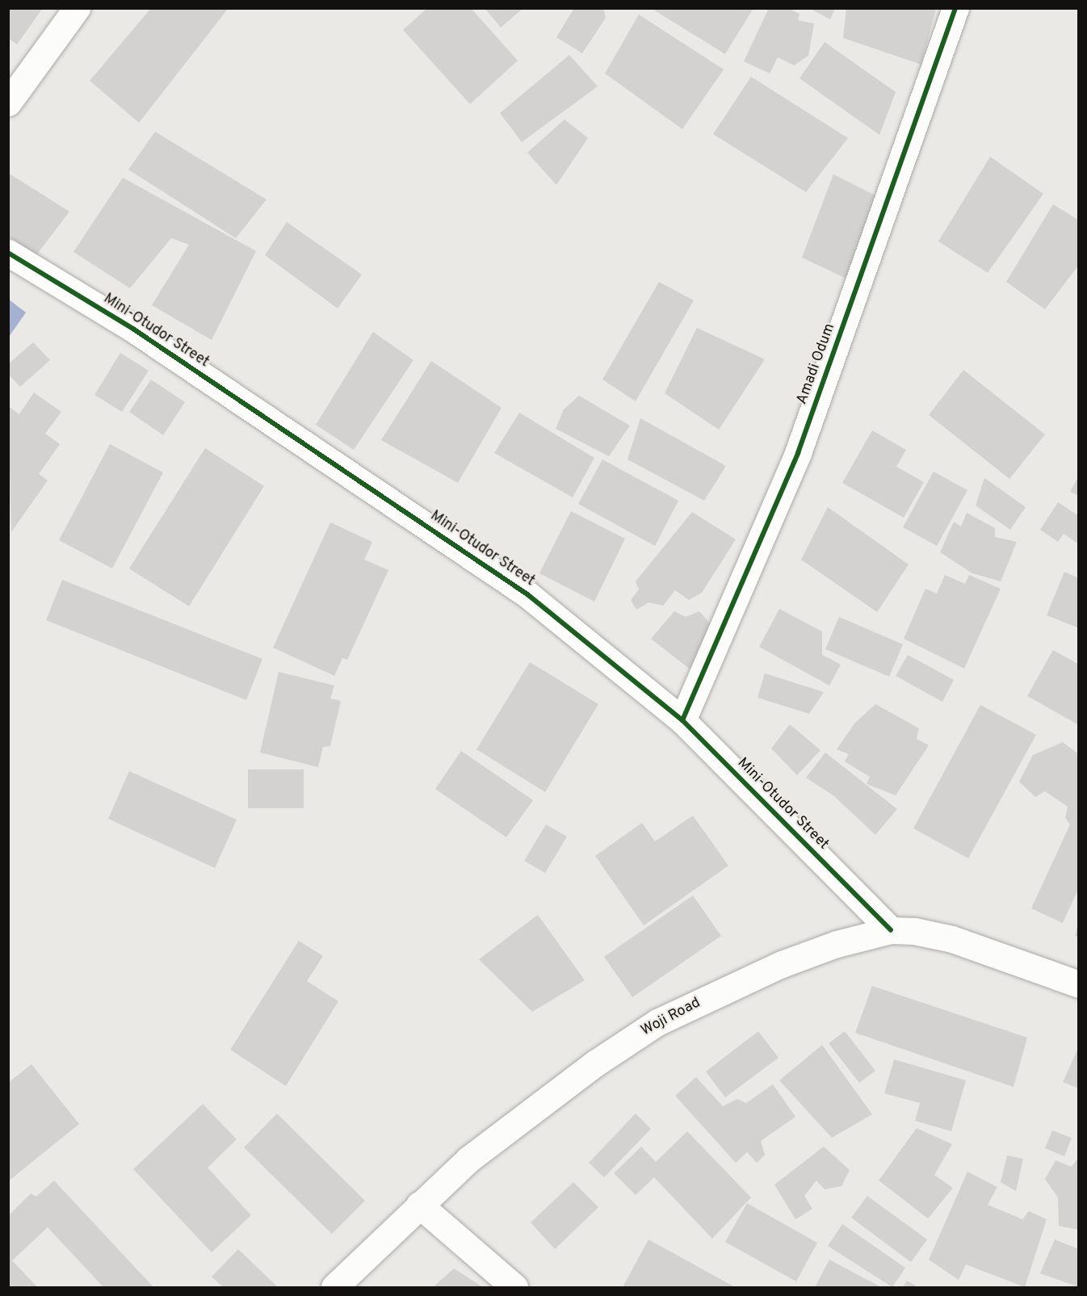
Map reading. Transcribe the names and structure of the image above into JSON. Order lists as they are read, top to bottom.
{
  "streets": {
    "street": ["Mini-Otudor Street", "Amadi Odum", "Woji Road"]
  },
  "crossings": [
    ["Mini-Otudor Street", "Amadi Odum"],
    ["Mini-Otudor Street", "Woji Road"]
  ]
}
